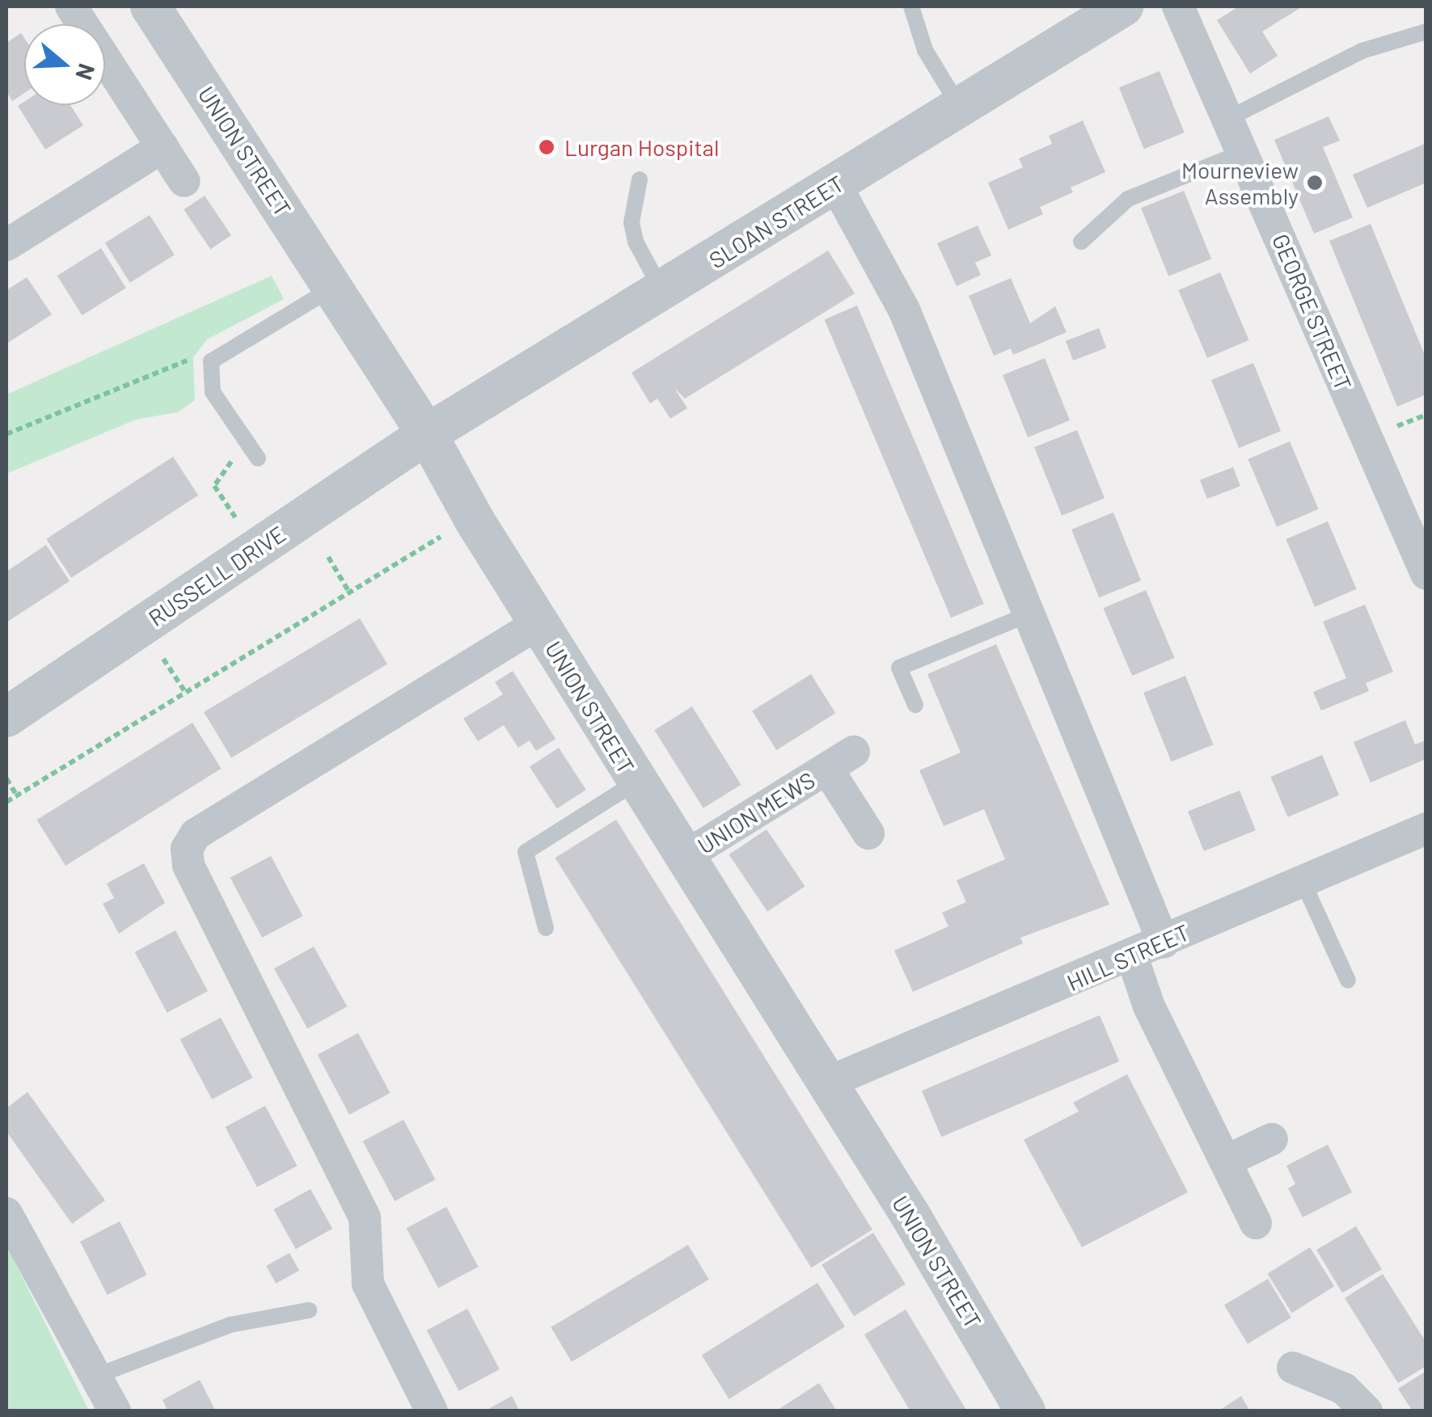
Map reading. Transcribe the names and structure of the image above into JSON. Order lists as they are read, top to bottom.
{
  "streets": {
    "street": [
      "UNION STREET",
      "SLOAN STREET",
      "GEORGE STREET",
      "RUSSELL DRIVE",
      "UNION MEWS",
      "HILL STREET"
    ]
  },
  "crossings": [
    ["UNION STREET", "SLOAN STREET"],
    ["UNION STREET", "RUSSELL DRIVE"],
    ["UNION STREET", "UNION MEWS"],
    ["UNION STREET", "HILL STREET"],
    ["SLOAN STREET", "RUSSELL DRIVE"]
  ],
  "places": ["Lurgan Hospital", "Mourneview Assembly"],
  "north": "right"
}
